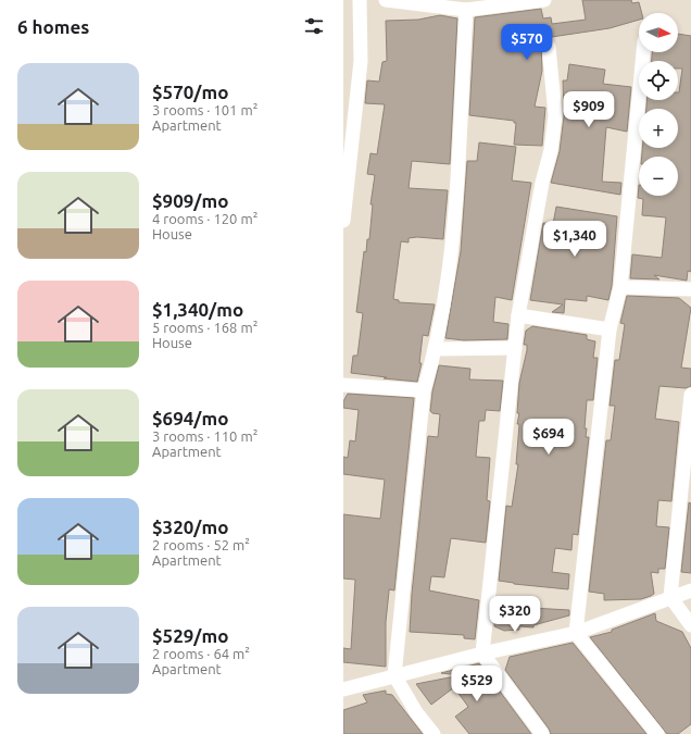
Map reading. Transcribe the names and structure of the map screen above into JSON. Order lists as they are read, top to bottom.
{
  "north": "right",
  "page": {
    "heading": "6 homes",
    "map_buttons": ["+", "−"],
    "price": [
      "$570",
      "$909",
      "$1,340",
      "$694",
      "$320",
      "$529"
    ],
    "list": [
      {
        "name": "$570/mo",
        "note": "3 rooms · 101 m² · Apartment"
      },
      {
        "name": "$909/mo",
        "note": "4 rooms · 120 m² · House"
      },
      {
        "name": "$1,340/mo",
        "note": "5 rooms · 168 m² · House"
      },
      {
        "name": "$694/mo",
        "note": "3 rooms · 110 m² · Apartment"
      },
      {
        "name": "$320/mo",
        "note": "2 rooms · 52 m² · Apartment"
      },
      {
        "name": "$529/mo",
        "note": "2 rooms · 64 m² · Apartment"
      }
    ]
  }
}
